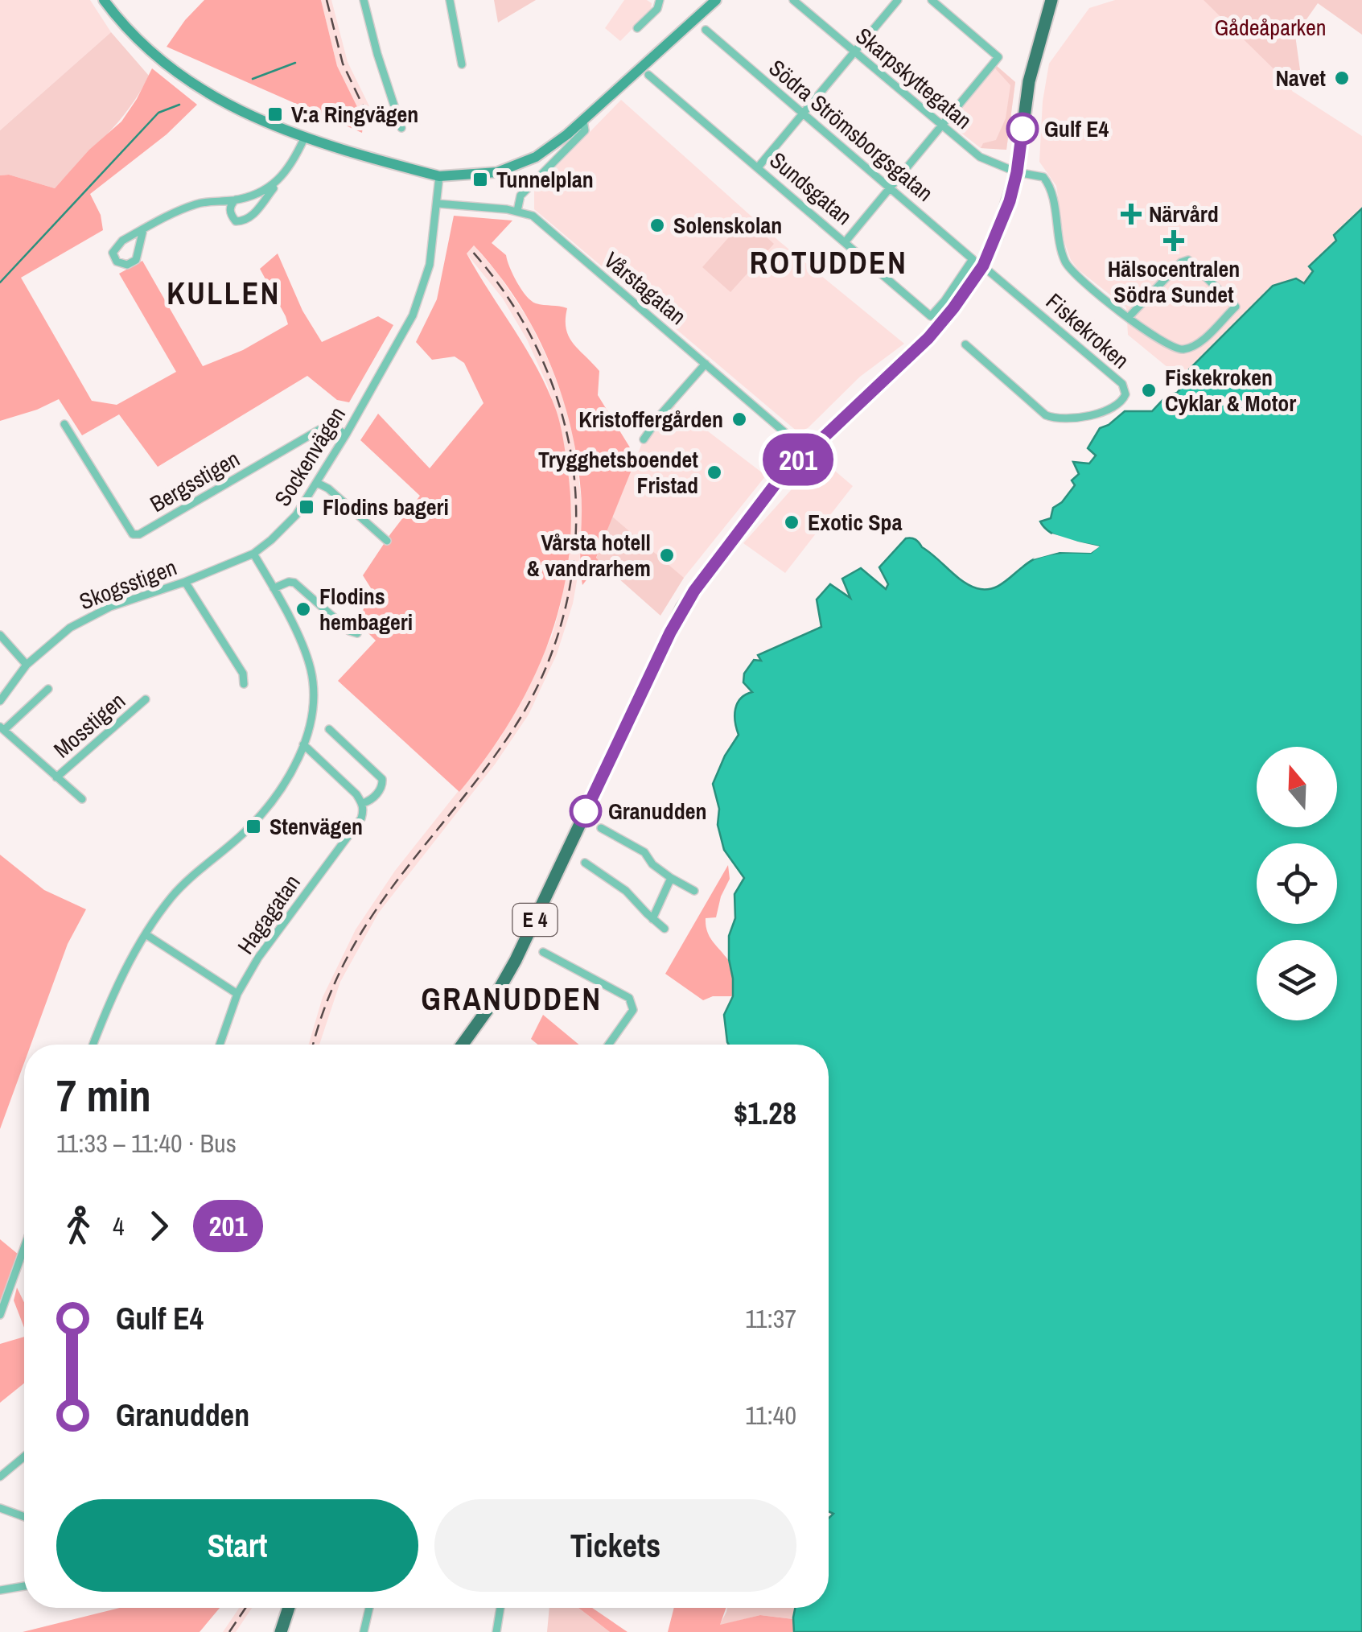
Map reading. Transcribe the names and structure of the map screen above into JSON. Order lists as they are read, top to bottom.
{
  "streets": {
    "highway": ["E 4"],
    "street": [
      "Skarpskyttegatan",
      "Södra Strömsborgsgatan",
      "Sundsgatan",
      "Vårstagatan",
      "Fiskekroken",
      "Sockenvägen",
      "Bergsstigen",
      "Skogsstigen",
      "Mosstigen",
      "Hagagatan"
    ]
  },
  "crossings": [
    ["Skarpskyttegatan", "E 4"],
    ["Södra Strömsborgsgatan", "Sundsgatan"],
    ["Södra Strömsborgsgatan", "Fiskekroken"],
    ["Södra Strömsborgsgatan", "E 4"],
    ["Sundsgatan", "Fiskekroken"],
    ["Sundsgatan", "E 4"],
    ["Vårstagatan", "Sockenvägen"],
    ["Vårstagatan", "E 4"],
    ["Fiskekroken", "E 4"],
    ["Sockenvägen", "Bergsstigen"],
    ["Sockenvägen", "Skogsstigen"]
  ],
  "districts": ["ROTUDDEN", "KULLEN", "GRANUDDEN"],
  "parks": ["Gådeåparken"],
  "places": {
    "other": [
      "Navet",
      "Gulf E4",
      "Solenskolan",
      "Fiskekroken Cyklar & Motor",
      "Kristoffergården",
      "Trygghetsboendet Fristad",
      "Exotic Spa",
      "Vårsta hotell & vandrarhem",
      "Flodins hembageri",
      "Granudden"
    ],
    "transit": [
      "V:a Ringvägen",
      "Tunnelplan",
      "Flodins bageri",
      "Stenvägen"
    ],
    "health": ["Närvård", "Hälsocentralen Södra Sundet"]
  },
  "lines": ["bus line 201"],
  "north": "top",
  "page": {
    "on_map": "201",
    "heading": ["7 min", "11:33 – 11:40 · Bus", "$1.28"],
    "legs": ["4", "201"],
    "list": [
      {
        "name": "Gulf E4",
        "value": "11:37"
      },
      {
        "name": "Granudden",
        "value": "11:40"
      }
    ],
    "buttons": ["Start", "Tickets"]
  }
}
